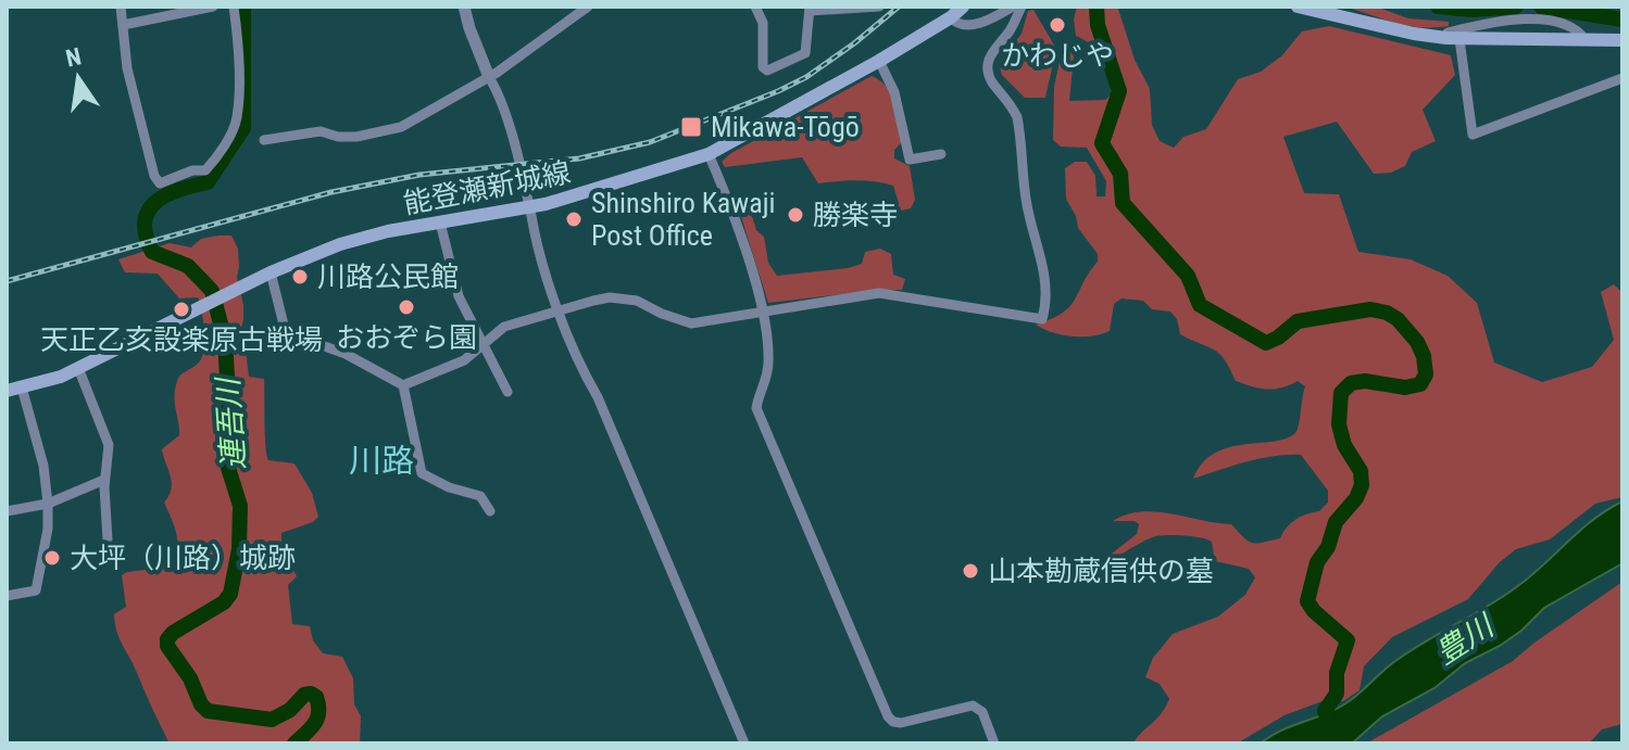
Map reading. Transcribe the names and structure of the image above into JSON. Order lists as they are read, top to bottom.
{
  "streets": {
    "main road": ["能登瀬新城線"]
  },
  "districts": ["川路"],
  "water": ["連吾川", "豊川"],
  "places": {
    "other": [
      "かわじや",
      "勝楽寺",
      "Shinshiro Kawaji Post Office",
      "川路公民館",
      "おおぞら園",
      "天正乙亥設楽原古戦場",
      "大坪（川路）城跡",
      "山本勘蔵信供の墓"
    ],
    "transit": ["Mikawa-Tōgō"]
  },
  "north": "top"
}
